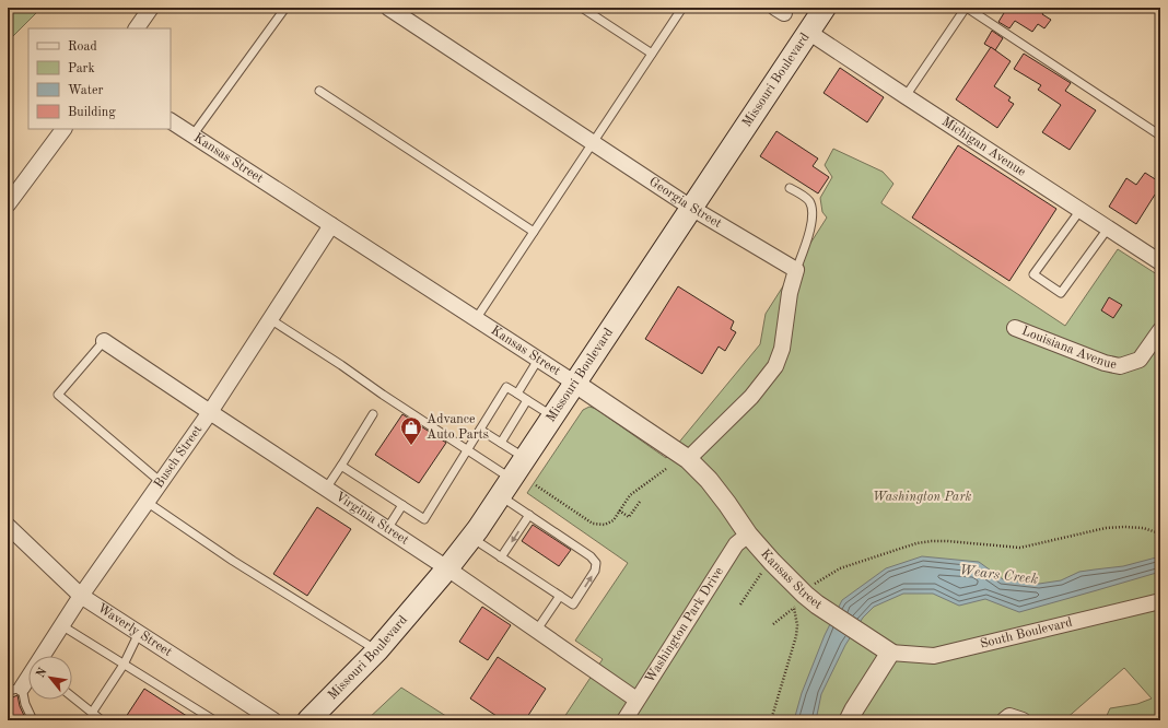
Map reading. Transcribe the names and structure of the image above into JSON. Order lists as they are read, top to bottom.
{
  "streets": {
    "main road": ["Missouri Boulevard"],
    "street": [
      "Michigan Avenue",
      "Kansas Street",
      "Georgia Street",
      "Louisiana Avenue",
      "Busch Street",
      "Virginia Street",
      "Washington Park Drive",
      "Waverly Street",
      "South Boulevard"
    ]
  },
  "crossings": [
    ["Missouri Boulevard", "Michigan Avenue"],
    ["Missouri Boulevard", "Kansas Street"],
    ["Missouri Boulevard", "Georgia Street"],
    ["Missouri Boulevard", "Virginia Street"],
    ["Kansas Street", "Busch Street"],
    ["Kansas Street", "Washington Park Drive"],
    ["Kansas Street", "South Boulevard"],
    ["Busch Street", "Virginia Street"],
    ["Busch Street", "Waverly Street"],
    ["Virginia Street", "Washington Park Drive"]
  ],
  "water": ["Wears Creek"],
  "parks": ["Washington Park"],
  "places": {
    "shop": ["Advance Auto Parts"]
  },
  "legend": [
    "Road",
    "Park",
    "Water",
    "Building"
  ],
  "north": "top left"
}
